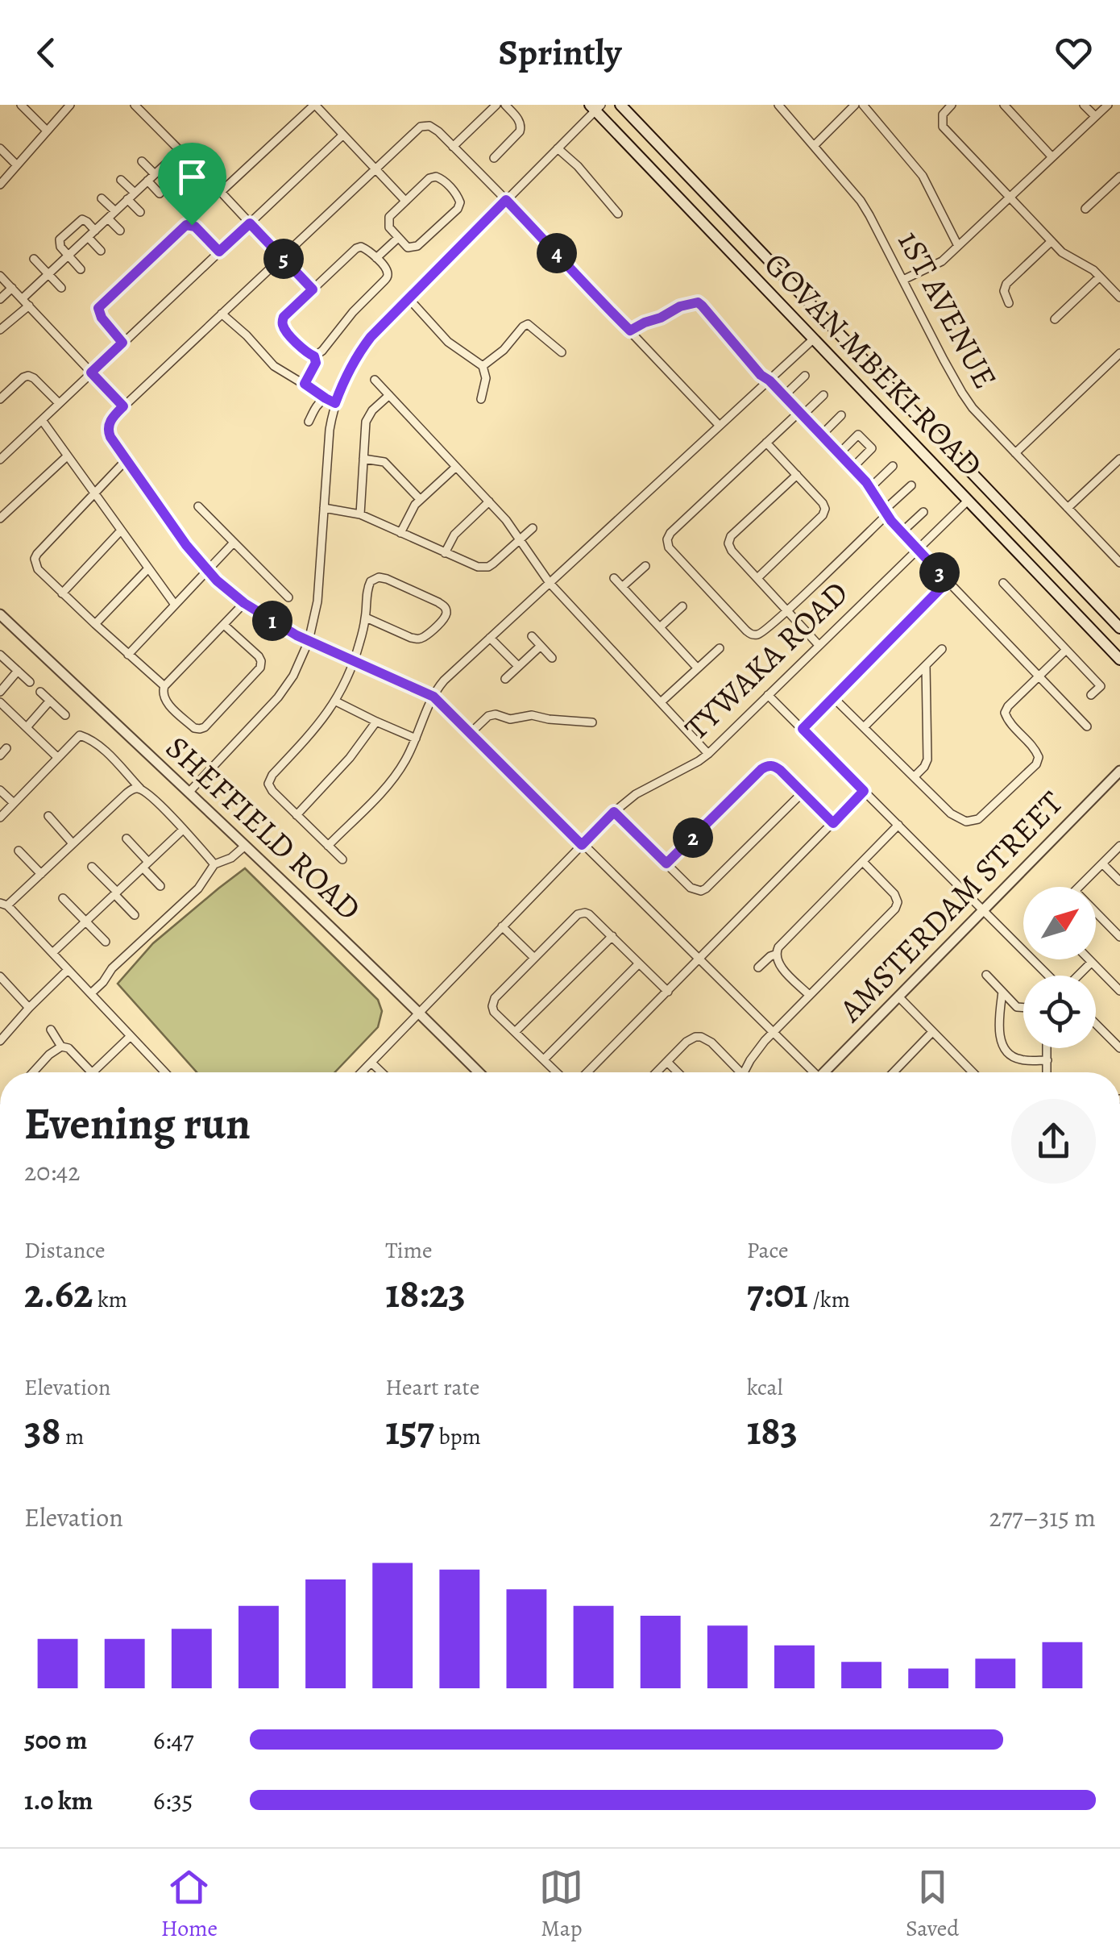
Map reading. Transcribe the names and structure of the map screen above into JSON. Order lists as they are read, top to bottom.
{
  "streets": {
    "main road": ["GOVAN MBEKI ROAD"],
    "street": [
      "1ST AVENUE",
      "TYWAKA ROAD",
      "SHEFFIELD ROAD",
      "AMSTERDAM STREET"
    ]
  },
  "crossings": [
    ["GOVAN MBEKI ROAD", "TYWAKA ROAD"],
    ["TYWAKA ROAD", "SHEFFIELD ROAD"]
  ],
  "north": "top right",
  "page": {
    "header": "Sprintly",
    "pins": [
      "4",
      "5",
      "3",
      "1",
      "2"
    ],
    "heading": ["Evening run", "20:42"],
    "stats": [
      ["Distance", "2.62 km"],
      ["Time", "18:23"],
      ["Pace", "7:01 /km"],
      ["Elevation", "38 m"],
      ["Heart rate", "157 bpm"],
      ["kcal", "183"]
    ],
    "chart": ["Elevation", "277–315 m"],
    "list": [
      {
        "name": "500 m",
        "note": "6:47"
      },
      {
        "name": "1.0 km",
        "note": "6:35"
      }
    ],
    "tabs": ["Home", "Map", "Saved"]
  }
}
